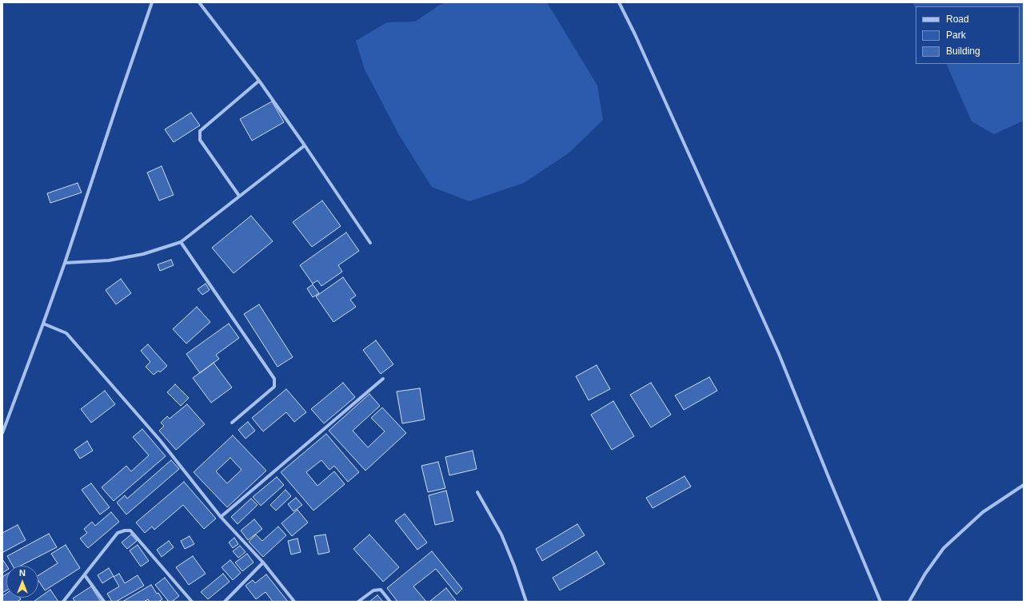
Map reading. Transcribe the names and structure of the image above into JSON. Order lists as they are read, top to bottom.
{
  "legend": ["Road", "Park", "Building"],
  "north": "top"
}
